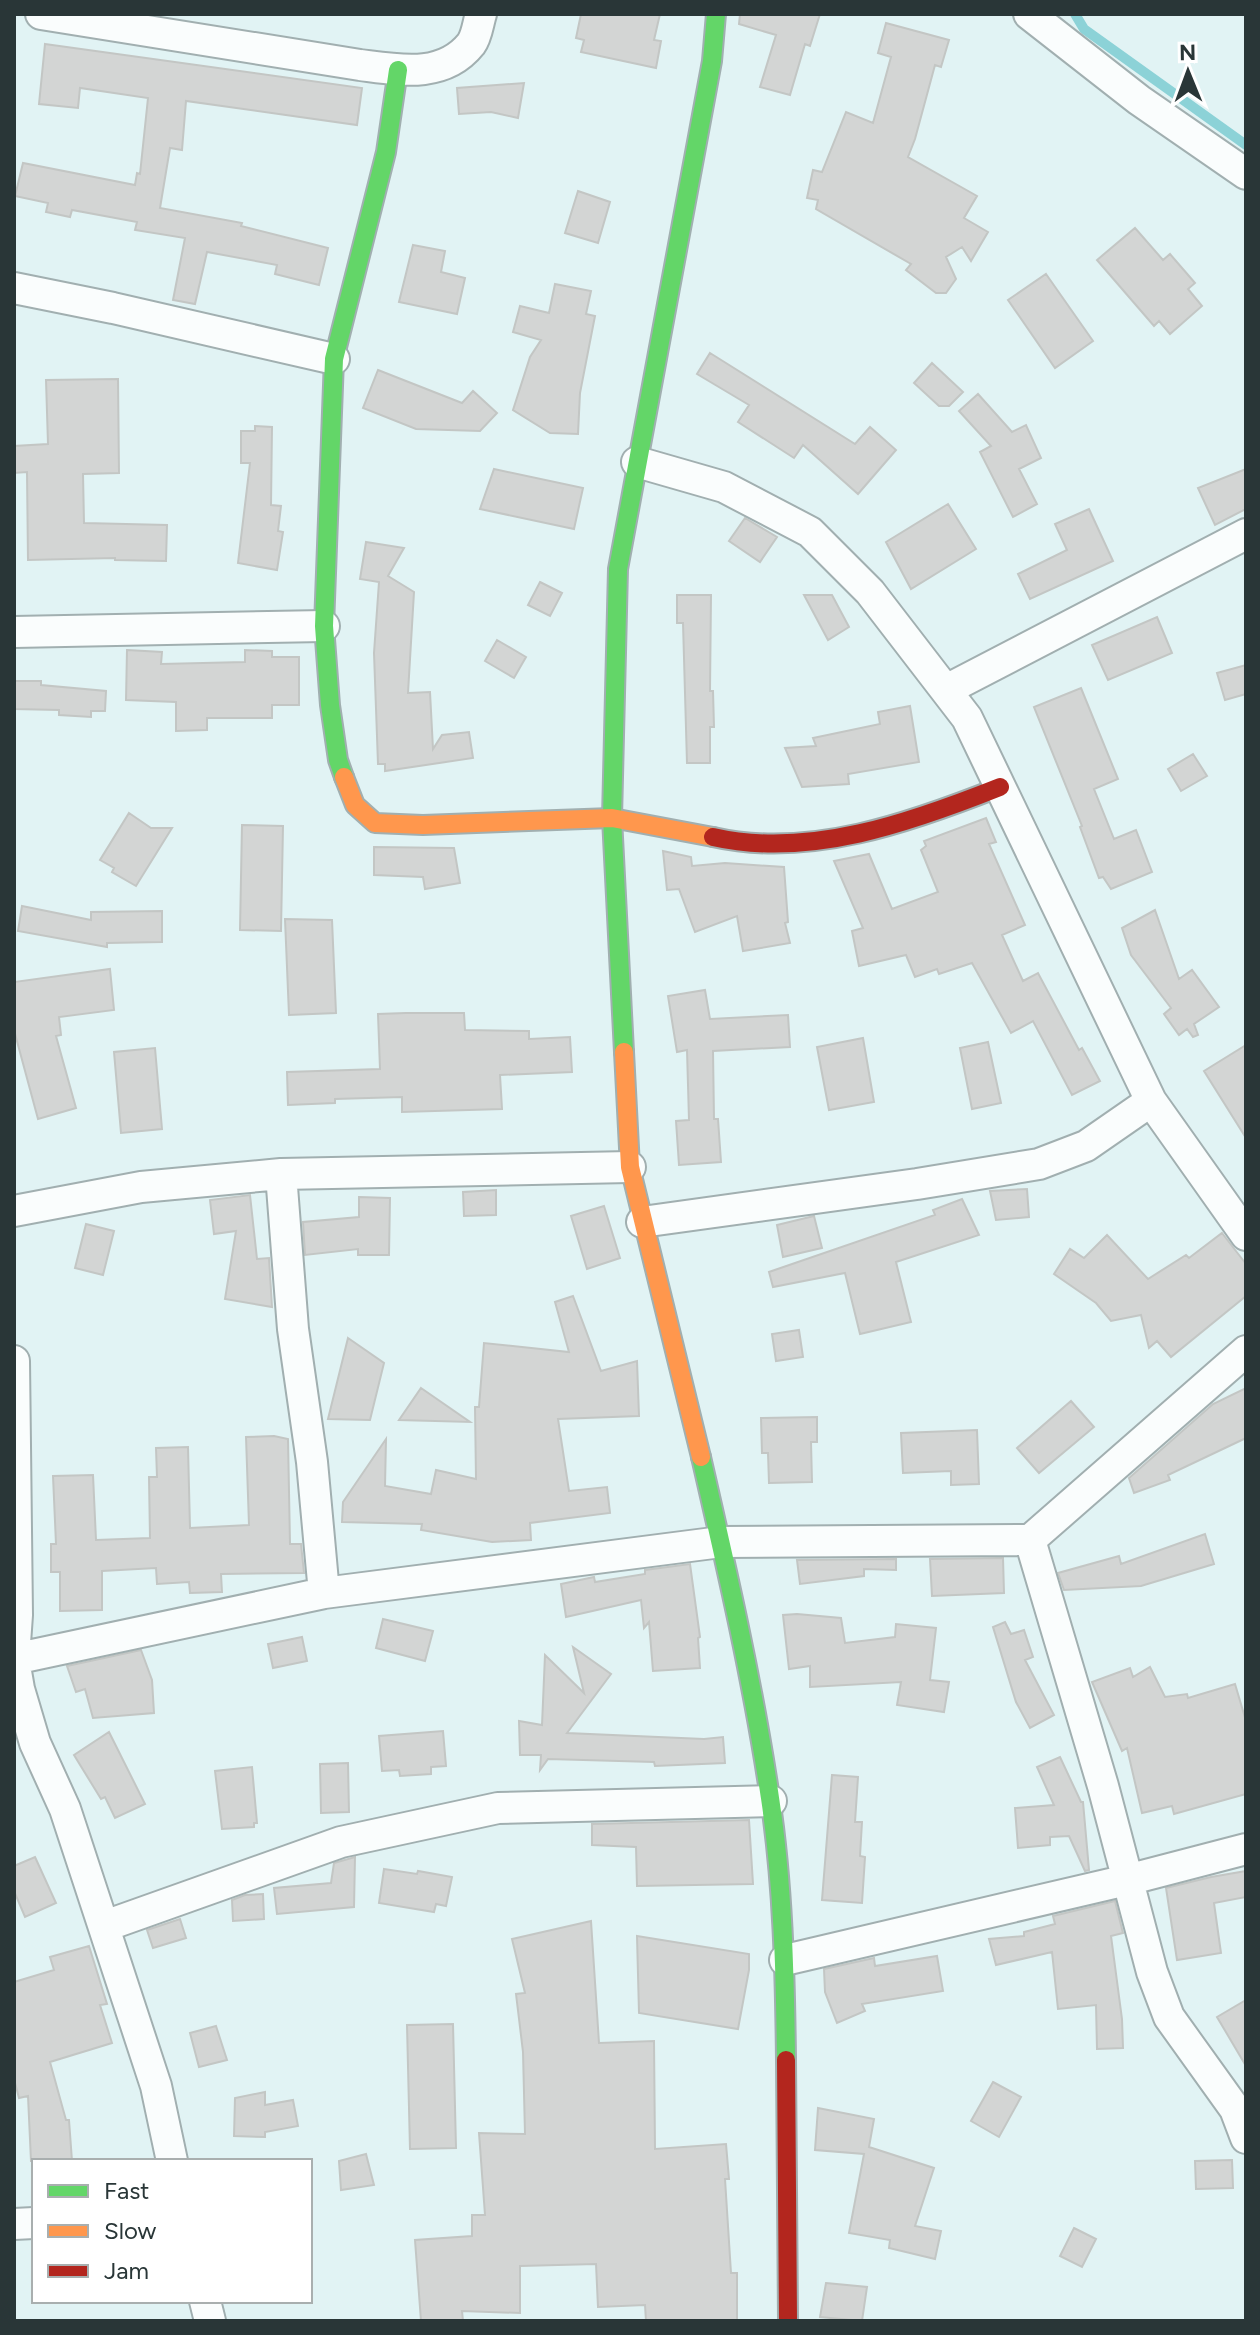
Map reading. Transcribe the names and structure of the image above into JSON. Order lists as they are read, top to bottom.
{
  "legend": ["Fast", "Slow", "Jam"],
  "north": "top"
}
